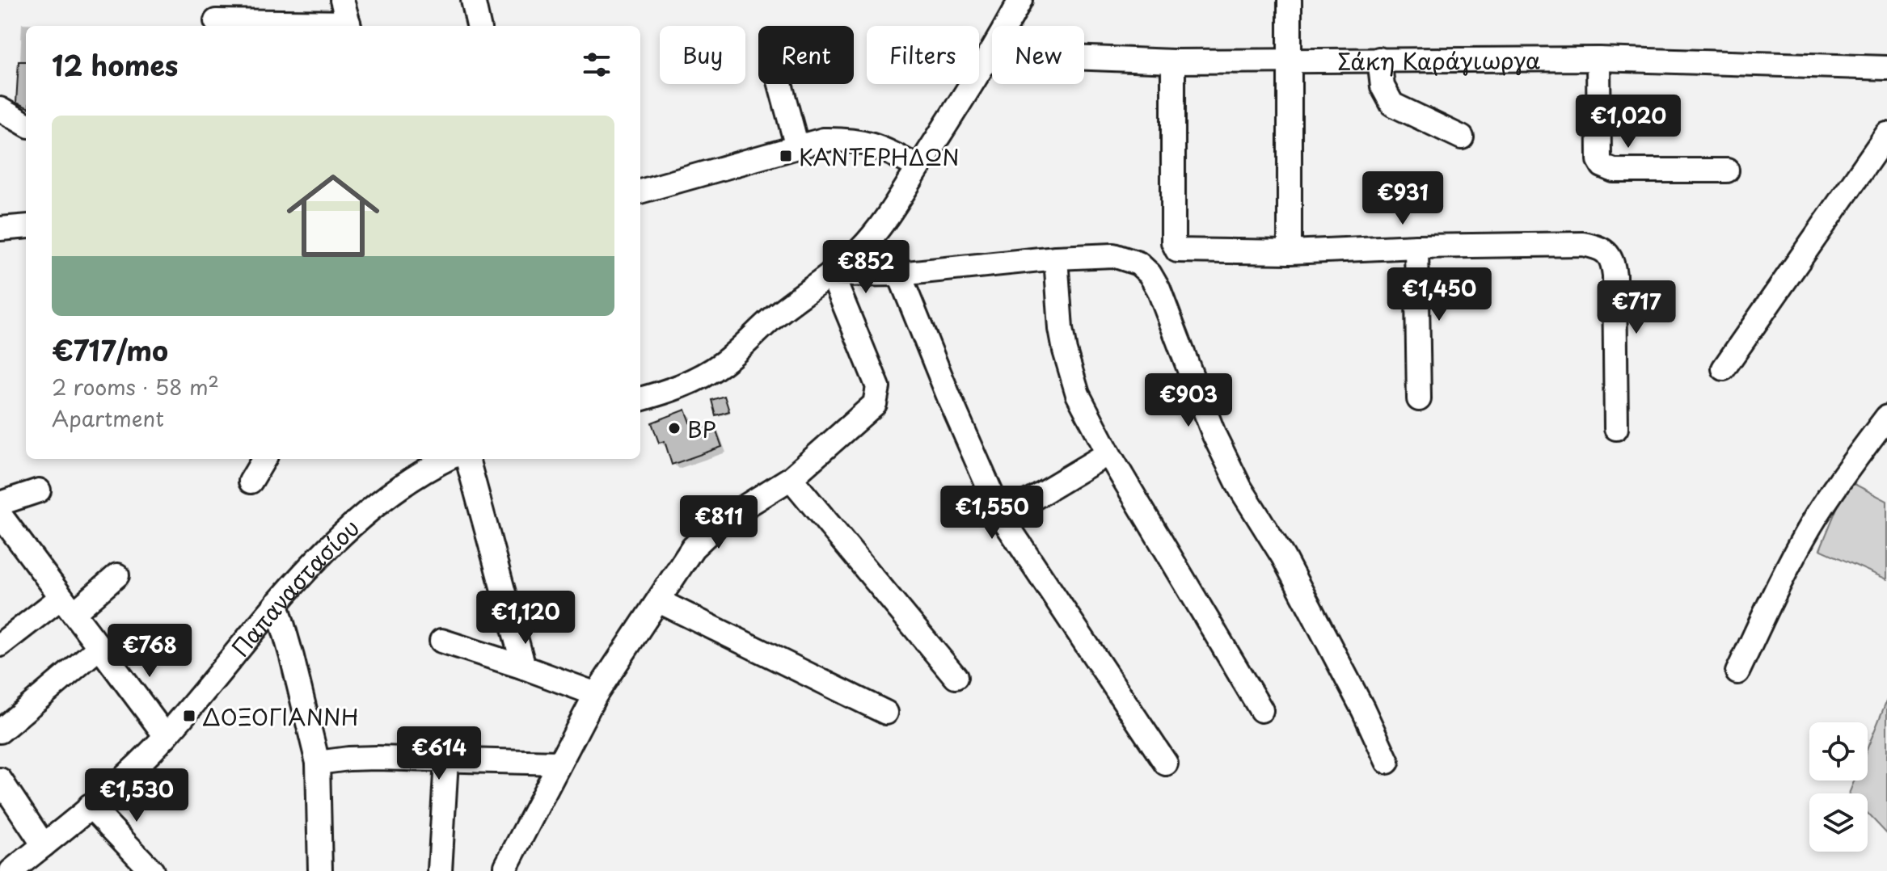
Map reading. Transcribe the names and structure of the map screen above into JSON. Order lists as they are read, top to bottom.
{
  "streets": {
    "street": ["Σάκη Καράγιωργα", "Παπαναστασίου"]
  },
  "places": {
    "transit": ["ΚΑΝΤΕΡΗΔΩΝ", "ΔΟΞΟΓΙΑΝΝΗ"],
    "other": ["BP"]
  },
  "page": {
    "chip": [
      "Buy",
      "Rent",
      "Filters",
      "New"
    ],
    "heading": "12 homes",
    "price": [
      "€1,020",
      "€931",
      "€852",
      "€1,450",
      "€717",
      "€903",
      "€1,550",
      "€811",
      "€1,120",
      "€768",
      "€614",
      "€1,530"
    ],
    "list": [
      {
        "name": "€717/mo",
        "note": "2 rooms · 58 m² · Apartment"
      }
    ]
  }
}
